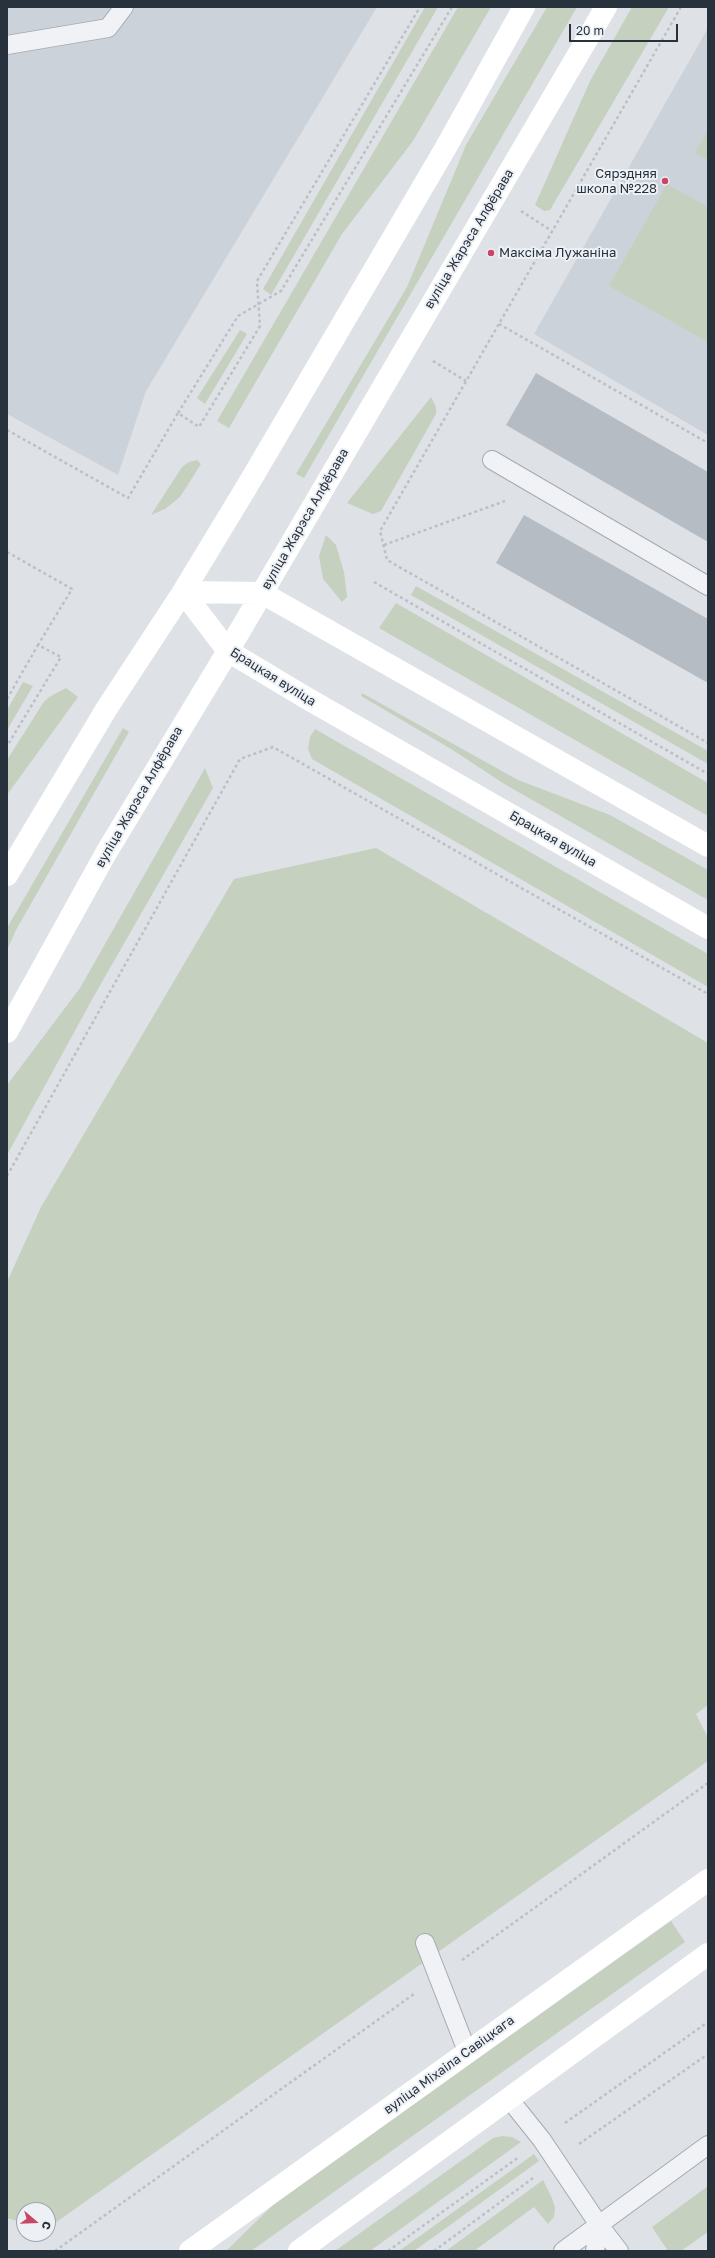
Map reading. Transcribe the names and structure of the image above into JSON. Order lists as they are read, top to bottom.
{
  "streets": {
    "street": ["вуліца Жарэса Алфёрава", "Брацкая вуліца", "вуліца Міхаіла Савіцкага"]
  },
  "crossings": [
    ["вуліца Жарэса Алфёрава", "Брацкая вуліца"]
  ],
  "places": ["Сярэдняя школа №228", "Максіма Лужаніна"],
  "scale_bar": "20 m",
  "north": "right"
}
